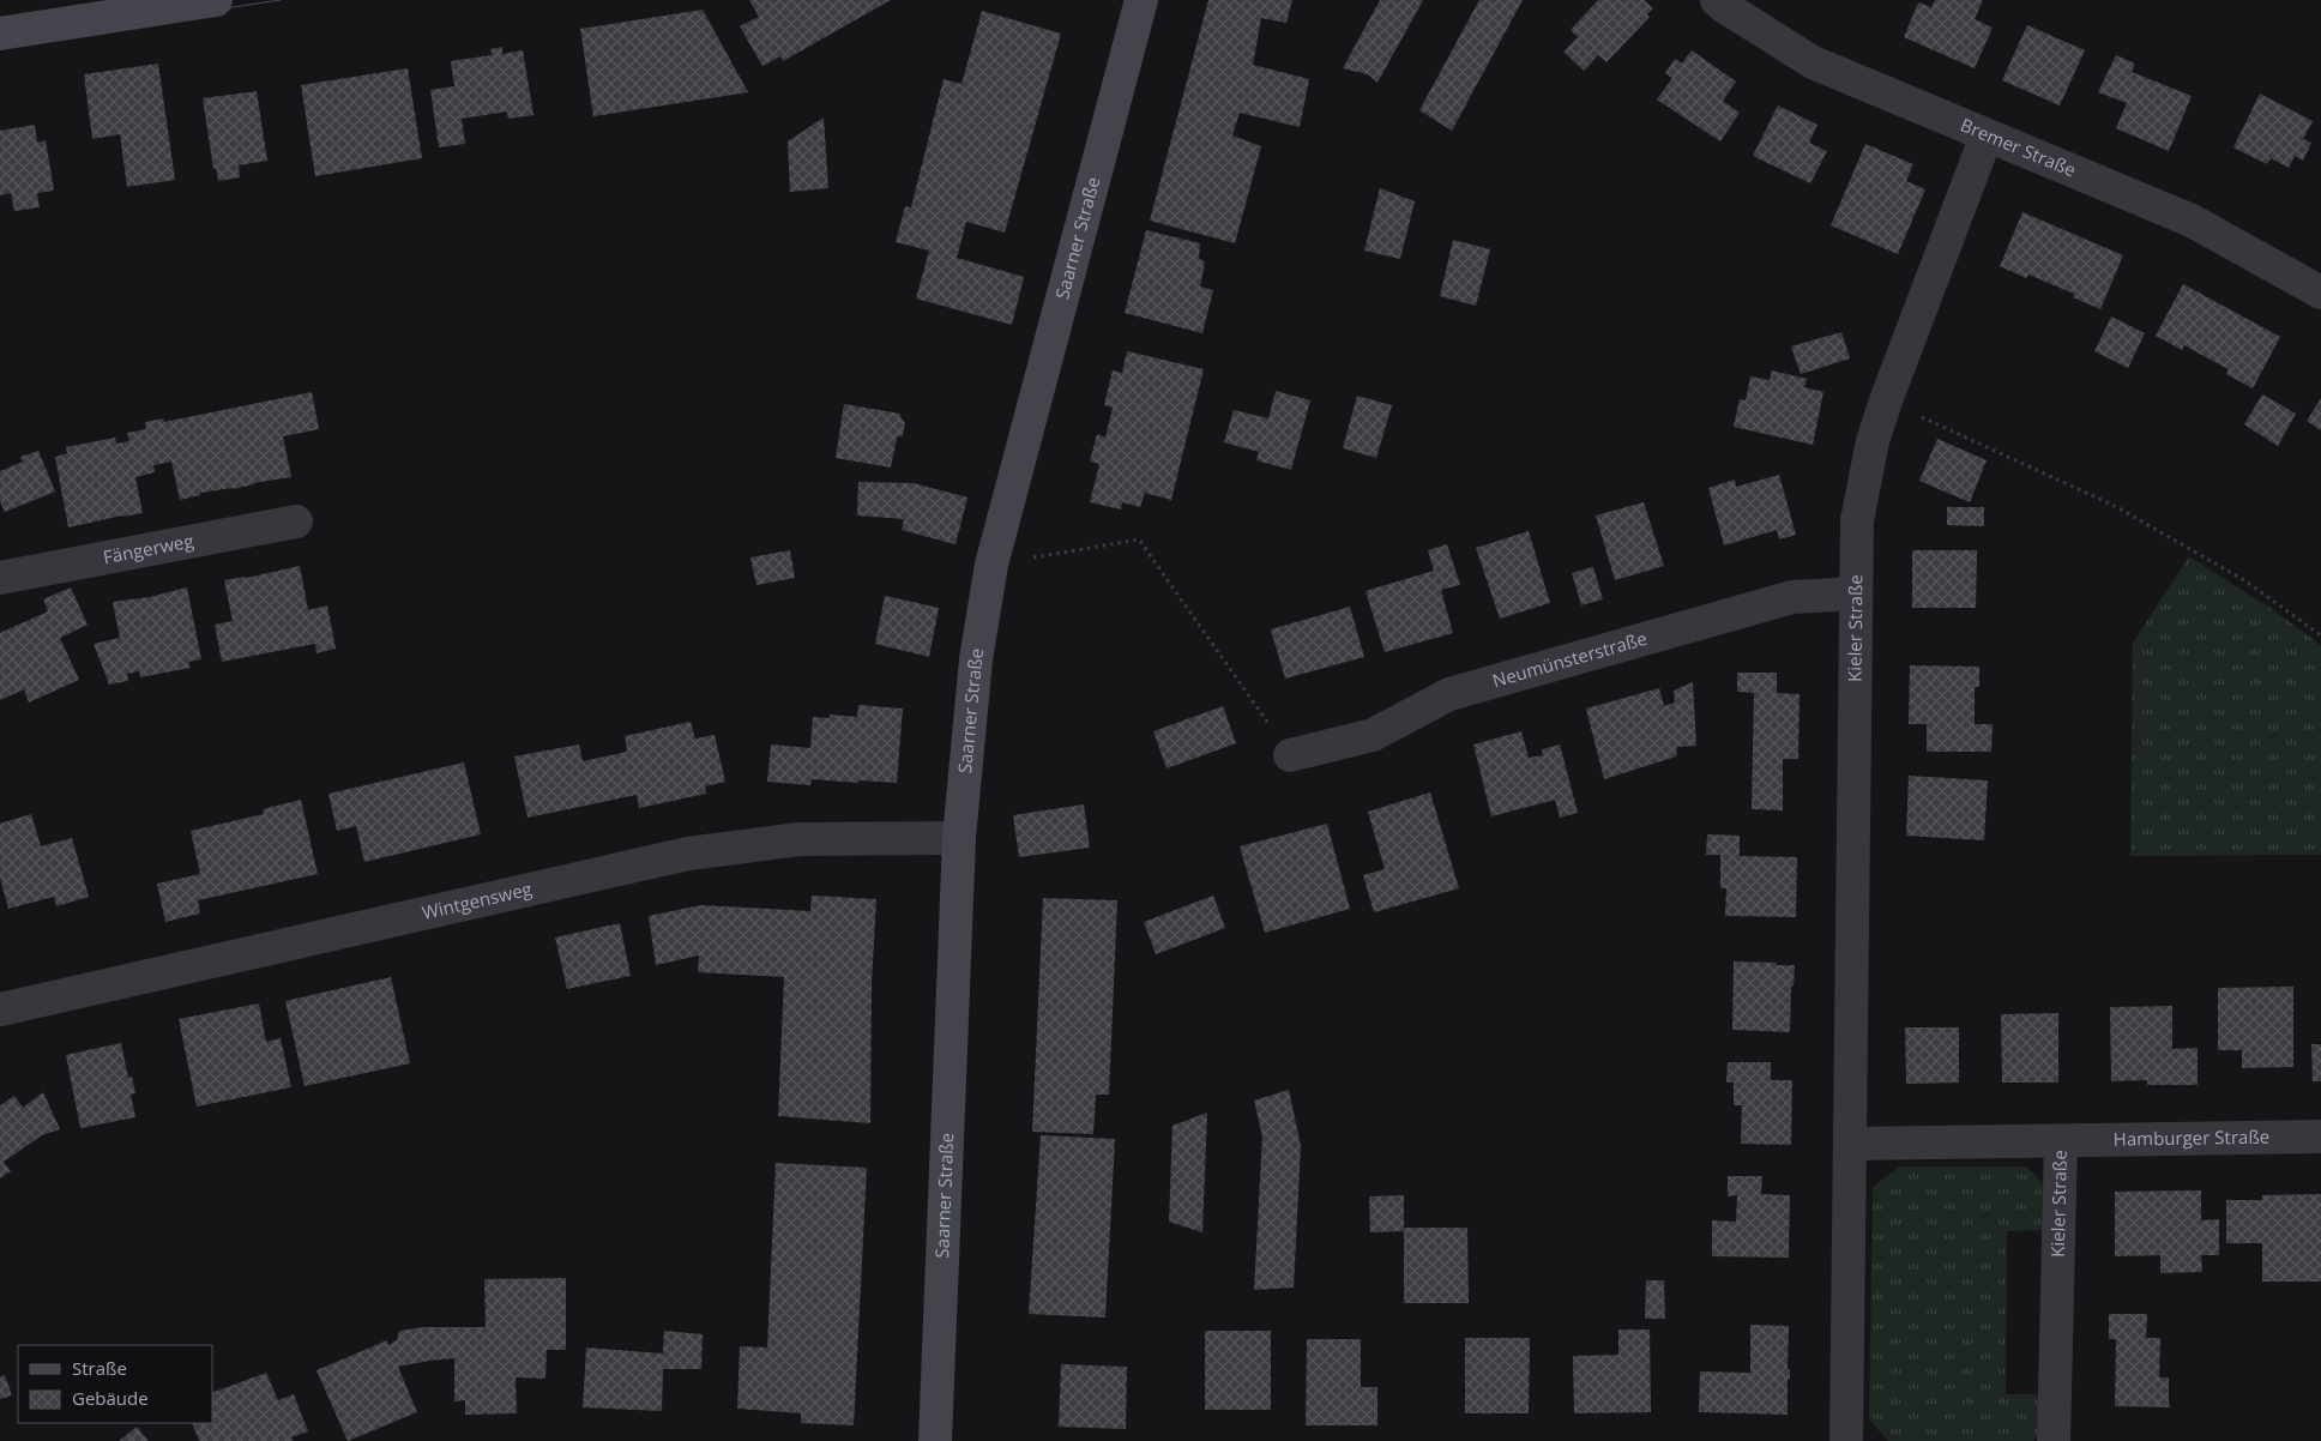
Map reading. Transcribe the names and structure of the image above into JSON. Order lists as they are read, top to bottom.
{
  "streets": {
    "main road": ["Saarner Straße"],
    "street": [
      "Bremer Straße",
      "Fängerweg",
      "Kieler Straße",
      "Neumünsterstraße",
      "Wintgensweg",
      "Hamburger Straße"
    ]
  },
  "crossings": [
    ["Bremer Straße", "Kieler Straße"],
    ["Saarner Straße", "Wintgensweg"],
    ["Kieler Straße", "Neumünsterstraße"],
    ["Kieler Straße", "Hamburger Straße"]
  ],
  "legend": ["Straße", "Gebäude"]
}
